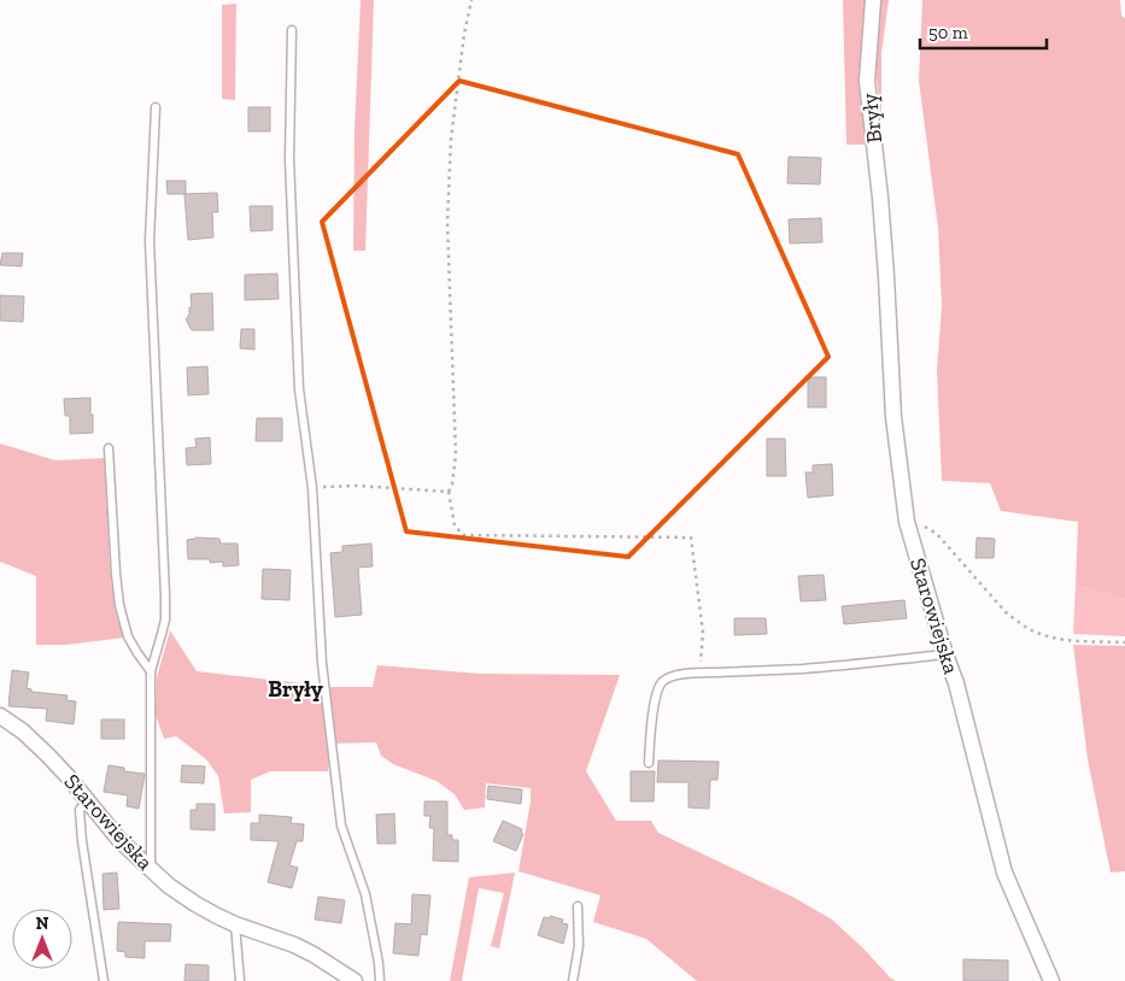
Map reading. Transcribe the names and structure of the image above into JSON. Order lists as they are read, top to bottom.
{
  "streets": {
    "street": ["Bryły", "Starowiejska"]
  },
  "crossings": [
    ["Bryły", "Starowiejska"]
  ],
  "districts": ["Bryły"],
  "scale_bar": "50 m",
  "north": "top"
}
